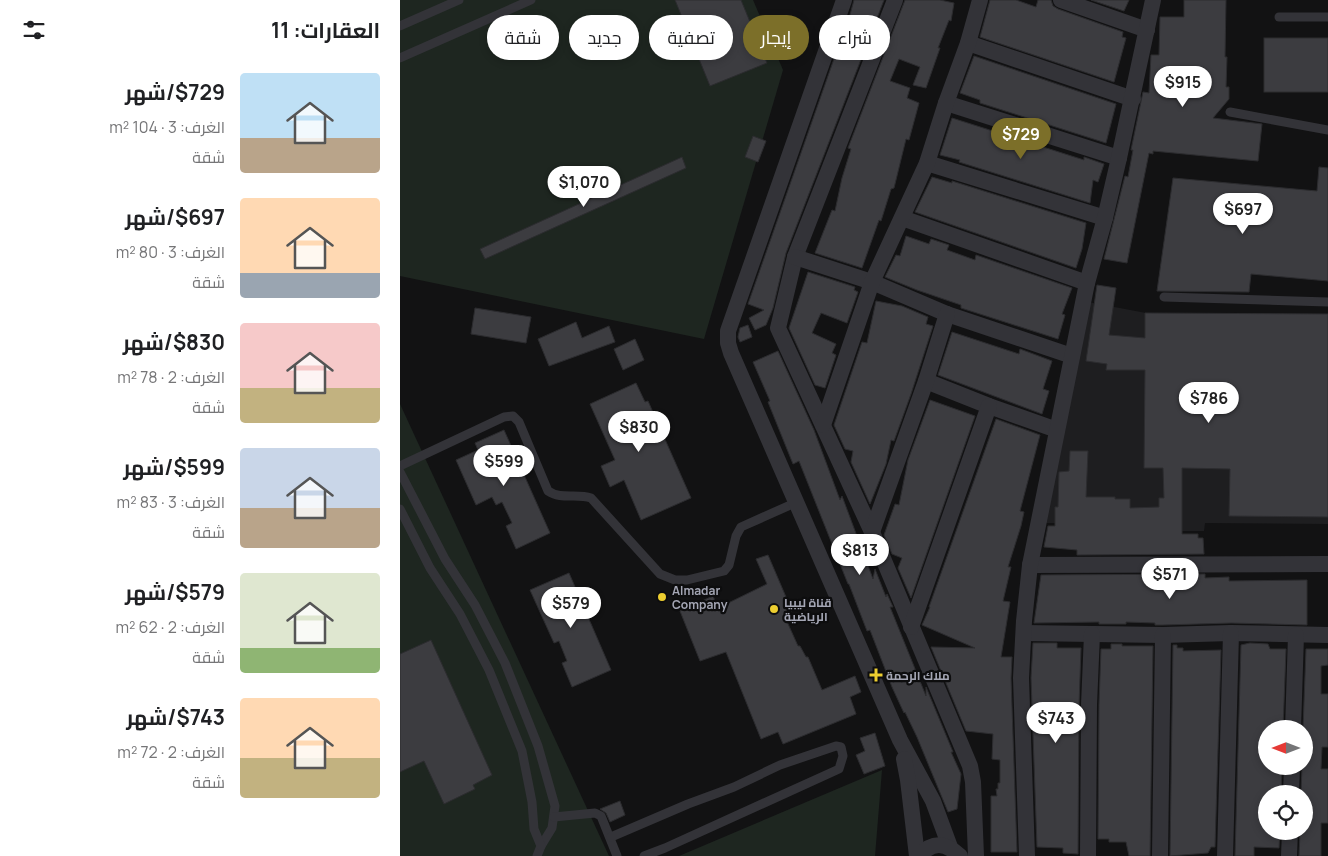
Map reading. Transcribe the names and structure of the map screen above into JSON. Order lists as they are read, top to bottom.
{
  "places": {
    "other": ["Almadar Company", "قناة ليبيا الرياضية"],
    "health": ["ملاك الرحمة"]
  },
  "north": "left",
  "page": {
    "heading": "العقارات: 11",
    "chip": [
      "شراء",
      "إيجار",
      "تصفية",
      "جديد",
      "شقة"
    ],
    "list": [
      {
        "name": "$729/شهر",
        "note": "الغرف: 3 · 104 m² · شقة"
      },
      {
        "name": "$697/شهر",
        "note": "الغرف: 3 · 80 m² · شقة"
      },
      {
        "name": "$830/شهر",
        "note": "الغرف: 2 · 78 m² · شقة"
      },
      {
        "name": "$599/شهر",
        "note": "الغرف: 3 · 83 m² · شقة"
      },
      {
        "name": "$579/شهر",
        "note": "الغرف: 2 · 62 m² · شقة"
      },
      {
        "name": "$743/شهر",
        "note": "الغرف: 2 · 72 m² · شقة"
      }
    ],
    "price": [
      "$915",
      "$729",
      "$1,070",
      "$697",
      "$786",
      "$830",
      "$599",
      "$813",
      "$571",
      "$579",
      "$743"
    ]
  }
}
